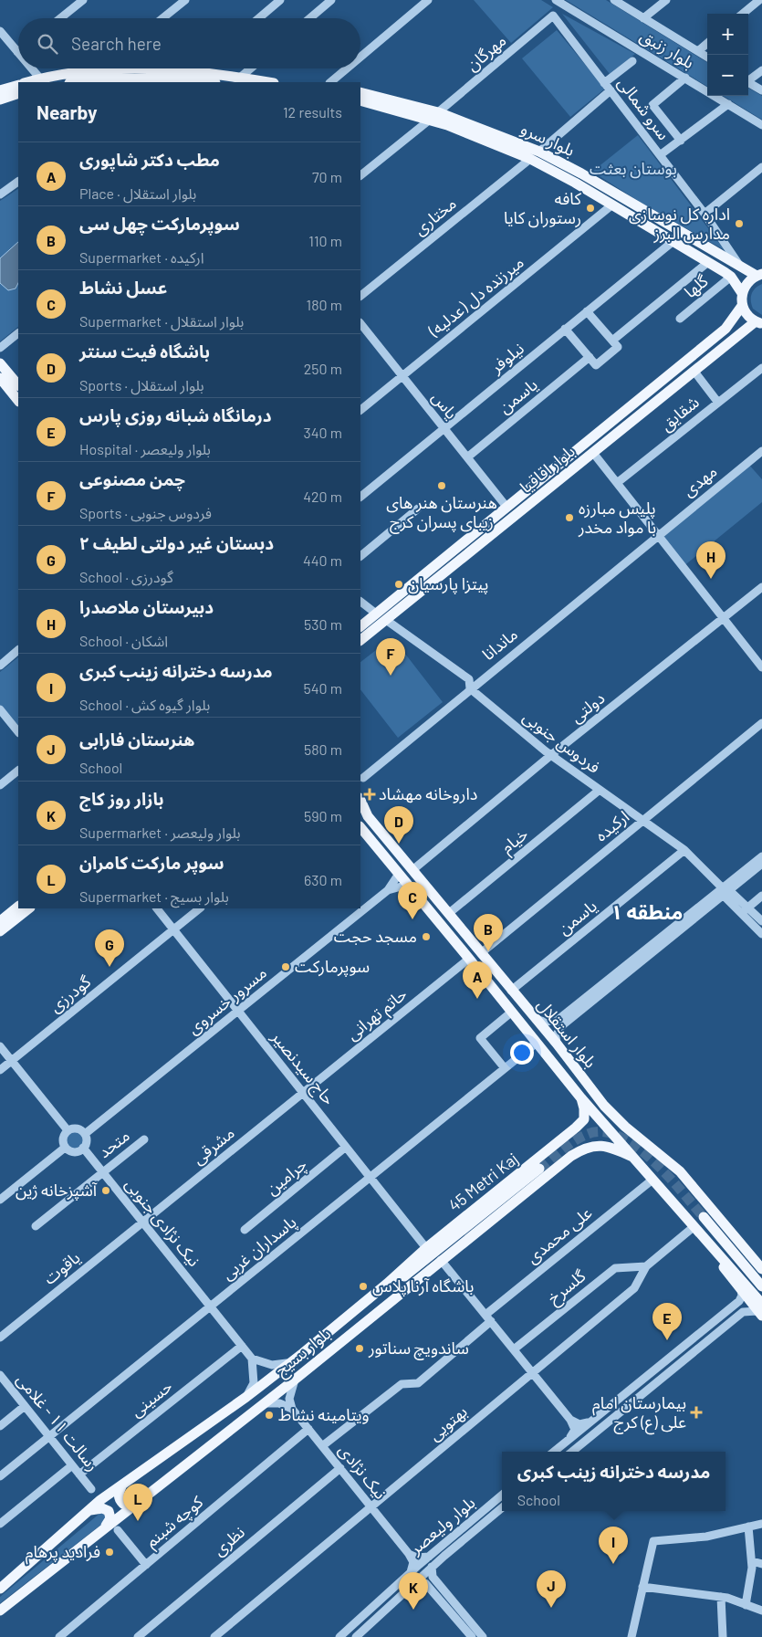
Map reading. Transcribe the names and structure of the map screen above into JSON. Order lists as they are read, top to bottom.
{
  "streets": {
    "main road": [
      "بلوار سرو",
      "بلوار اقاقیا",
      "بلوار استقلال",
      "45 Metri Kaj",
      "بلوار بسیج"
    ],
    "street": [
      "بلوار زنبق",
      "مهرگان",
      "سرو شمالی",
      "مختاری",
      "گلها",
      "میرزنده دل (عدلیه)",
      "نیلوفر",
      "یاسمن",
      "یاس",
      "شقایق",
      "مهدی",
      "ماندانا",
      "دولتی",
      "فردوس جنوبی",
      "ارکیده",
      "خیام",
      "گودرزی",
      "مسرور خسروی",
      "حاتم تهرانی",
      "حاج سیدنصیر",
      "متحد",
      "مشرقی",
      "چرامین",
      "نیک نژادی جنوبی",
      "علی محمدی",
      "پاسداران غربی",
      "یاقوت",
      "گلسرخ",
      "حسینی",
      "رسالت ۱۱ - غلامی",
      "بهتویی",
      "نیک نژادی",
      "کوچه شبنم",
      "بلوار ولیعصر",
      "نظری"
    ]
  },
  "crossings": [
    ["مهرگان", "سرو شمالی"],
    ["مهرگان", "بلوار سرو"],
    ["سرو شمالی", "بلوار سرو"],
    ["بلوار سرو", "مختاری"],
    ["بلوار سرو", "گلها"],
    ["بلوار سرو", "میرزنده دل (عدلیه)"],
    ["بلوار سرو", "نیلوفر"],
    ["میرزنده دل (عدلیه)", "یاس"],
    ["نیلوفر", "یاس"],
    ["یاسمن", "یاس"],
    ["یاسمن", "فردوس جنوبی"],
    ["یاسمن", "بلوار استقلال"],
    ["یاس", "بلوار اقاقیا"],
    ["بلوار اقاقیا", "فردوس جنوبی"],
    ["مهدی", "ماندانا"],
    ["ماندانا", "فردوس جنوبی"],
    ["دولتی", "فردوس جنوبی"],
    ["دولتی", "بلوار استقلال"],
    ["فردوس جنوبی", "ارکیده"],
    ["فردوس جنوبی", "خیام"],
    ["ارکیده", "بلوار استقلال"],
    ["خیام", "بلوار استقلال"],
    ["گودرزی", "حاج سیدنصیر"],
    ["مسرور خسروی", "حاج سیدنصیر"],
    ["مسرور خسروی", "نیک نژادی جنوبی"],
    ["حاتم تهرانی", "بلوار استقلال"],
    ["حاتم تهرانی", "حاج سیدنصیر"],
    ["حاتم تهرانی", "مشرقی"],
    ["بلوار استقلال", "45 Metri Kaj"],
    ["بلوار استقلال", "علی محمدی"],
    ["بلوار استقلال", "پاسداران غربی"],
    ["بلوار استقلال", "بلوار بسیج"],
    ["بلوار استقلال", "بهتویی"],
    ["حاج سیدنصیر", "مشرقی"],
    ["حاج سیدنصیر", "چرامین"],
    ["حاج سیدنصیر", "45 Metri Kaj"],
    ["حاج سیدنصیر", "پاسداران غربی"],
    ["متحد", "نیک نژادی جنوبی"],
    ["مشرقی", "نیک نژادی جنوبی"],
    ["مشرقی", "یاقوت"],
    ["45 Metri Kaj", "بلوار بسیج"],
    ["نیک نژادی جنوبی", "پاسداران غربی"],
    ["نیک نژادی جنوبی", "یاقوت"],
    ["نیک نژادی جنوبی", "حسینی"],
    ["علی محمدی", "نیک نژادی"],
    ["پاسداران غربی", "رسالت ۱۱ - غلامی"],
    ["گلسرخ", "بهتویی"],
    ["حسینی", "رسالت ۱۱ - غلامی"],
    ["بهتویی", "نیک نژادی"],
    ["نیک نژادی", "کوچه شبنم"],
    ["نیک نژادی", "نظری"]
  ],
  "districts": ["منطقه ۱"],
  "parks": ["بوستان بعثت"],
  "places": {
    "other": [
      "کافه رستوران کایا",
      "اداره کل نوسازی مدارس البرز",
      "هنرستان هنر های زیبای پسران کرج",
      "پلیس مبارزه با مواد مخدر",
      "پیتزا پارسیان",
      "مسجد حجت",
      "سوپرمارکت",
      "آشپزخانه ژین",
      "باشگاه آرنا پلاس",
      "ساندویچ سناتور",
      "ویتامینه نشاط",
      "فرادید پرهام"
    ],
    "health": ["داروخانه مهشاد", "بیمارستان امام علی (ع) کرج"]
  },
  "page": {
    "map_buttons": ["+", "−"],
    "search": "Search here",
    "heading": ["Nearby", "12 results"],
    "list": [
      {
        "mark": "A",
        "name": "مطب دکتر شاپوری",
        "note": "Place · بلوار استقلال",
        "value": "70 m"
      },
      {
        "mark": "B",
        "name": "سوپرمارکت چهل سی",
        "note": "Supermarket · ارکیده",
        "value": "110 m"
      },
      {
        "mark": "C",
        "name": "عسل نشاط",
        "note": "Supermarket · بلوار استقلال",
        "value": "180 m"
      },
      {
        "mark": "D",
        "name": "باشگاه فیت سنتر",
        "note": "Sports · بلوار استقلال",
        "value": "250 m"
      },
      {
        "mark": "E",
        "name": "درمانگاه شبانه روزی پارس",
        "note": "Hospital · بلوار ولیعصر",
        "value": "340 m"
      },
      {
        "mark": "F",
        "name": "چمن مصنوعی",
        "note": "Sports · فردوس جنوبی",
        "value": "420 m"
      },
      {
        "mark": "G",
        "name": "دبستان غیر دولتی لطیف ۲",
        "note": "School · گودرزی",
        "value": "440 m"
      },
      {
        "mark": "H",
        "name": "دبیرستان ملاصدرا",
        "note": "School · اشکان",
        "value": "530 m"
      },
      {
        "mark": "I",
        "name": "مدرسه دخترانه زینب کبری",
        "note": "School · بلوار گیوه کش",
        "value": "540 m"
      },
      {
        "mark": "J",
        "name": "هنرستان فارابی",
        "note": "School",
        "value": "580 m"
      },
      {
        "mark": "K",
        "name": "بازار روز کاج",
        "note": "Supermarket · بلوار ولیعصر",
        "value": "590 m"
      },
      {
        "mark": "L",
        "name": "سوپر مارکت کامران",
        "note": "Supermarket · بلوار بسیج",
        "value": "630 m"
      }
    ],
    "pins": [
      "H",
      "F",
      "D",
      "C",
      "B",
      "G",
      "A",
      "E",
      "L",
      "I",
      "J",
      "K"
    ],
    "popup": ["مدرسه دخترانه زینب کبری", "School"]
  }
}
